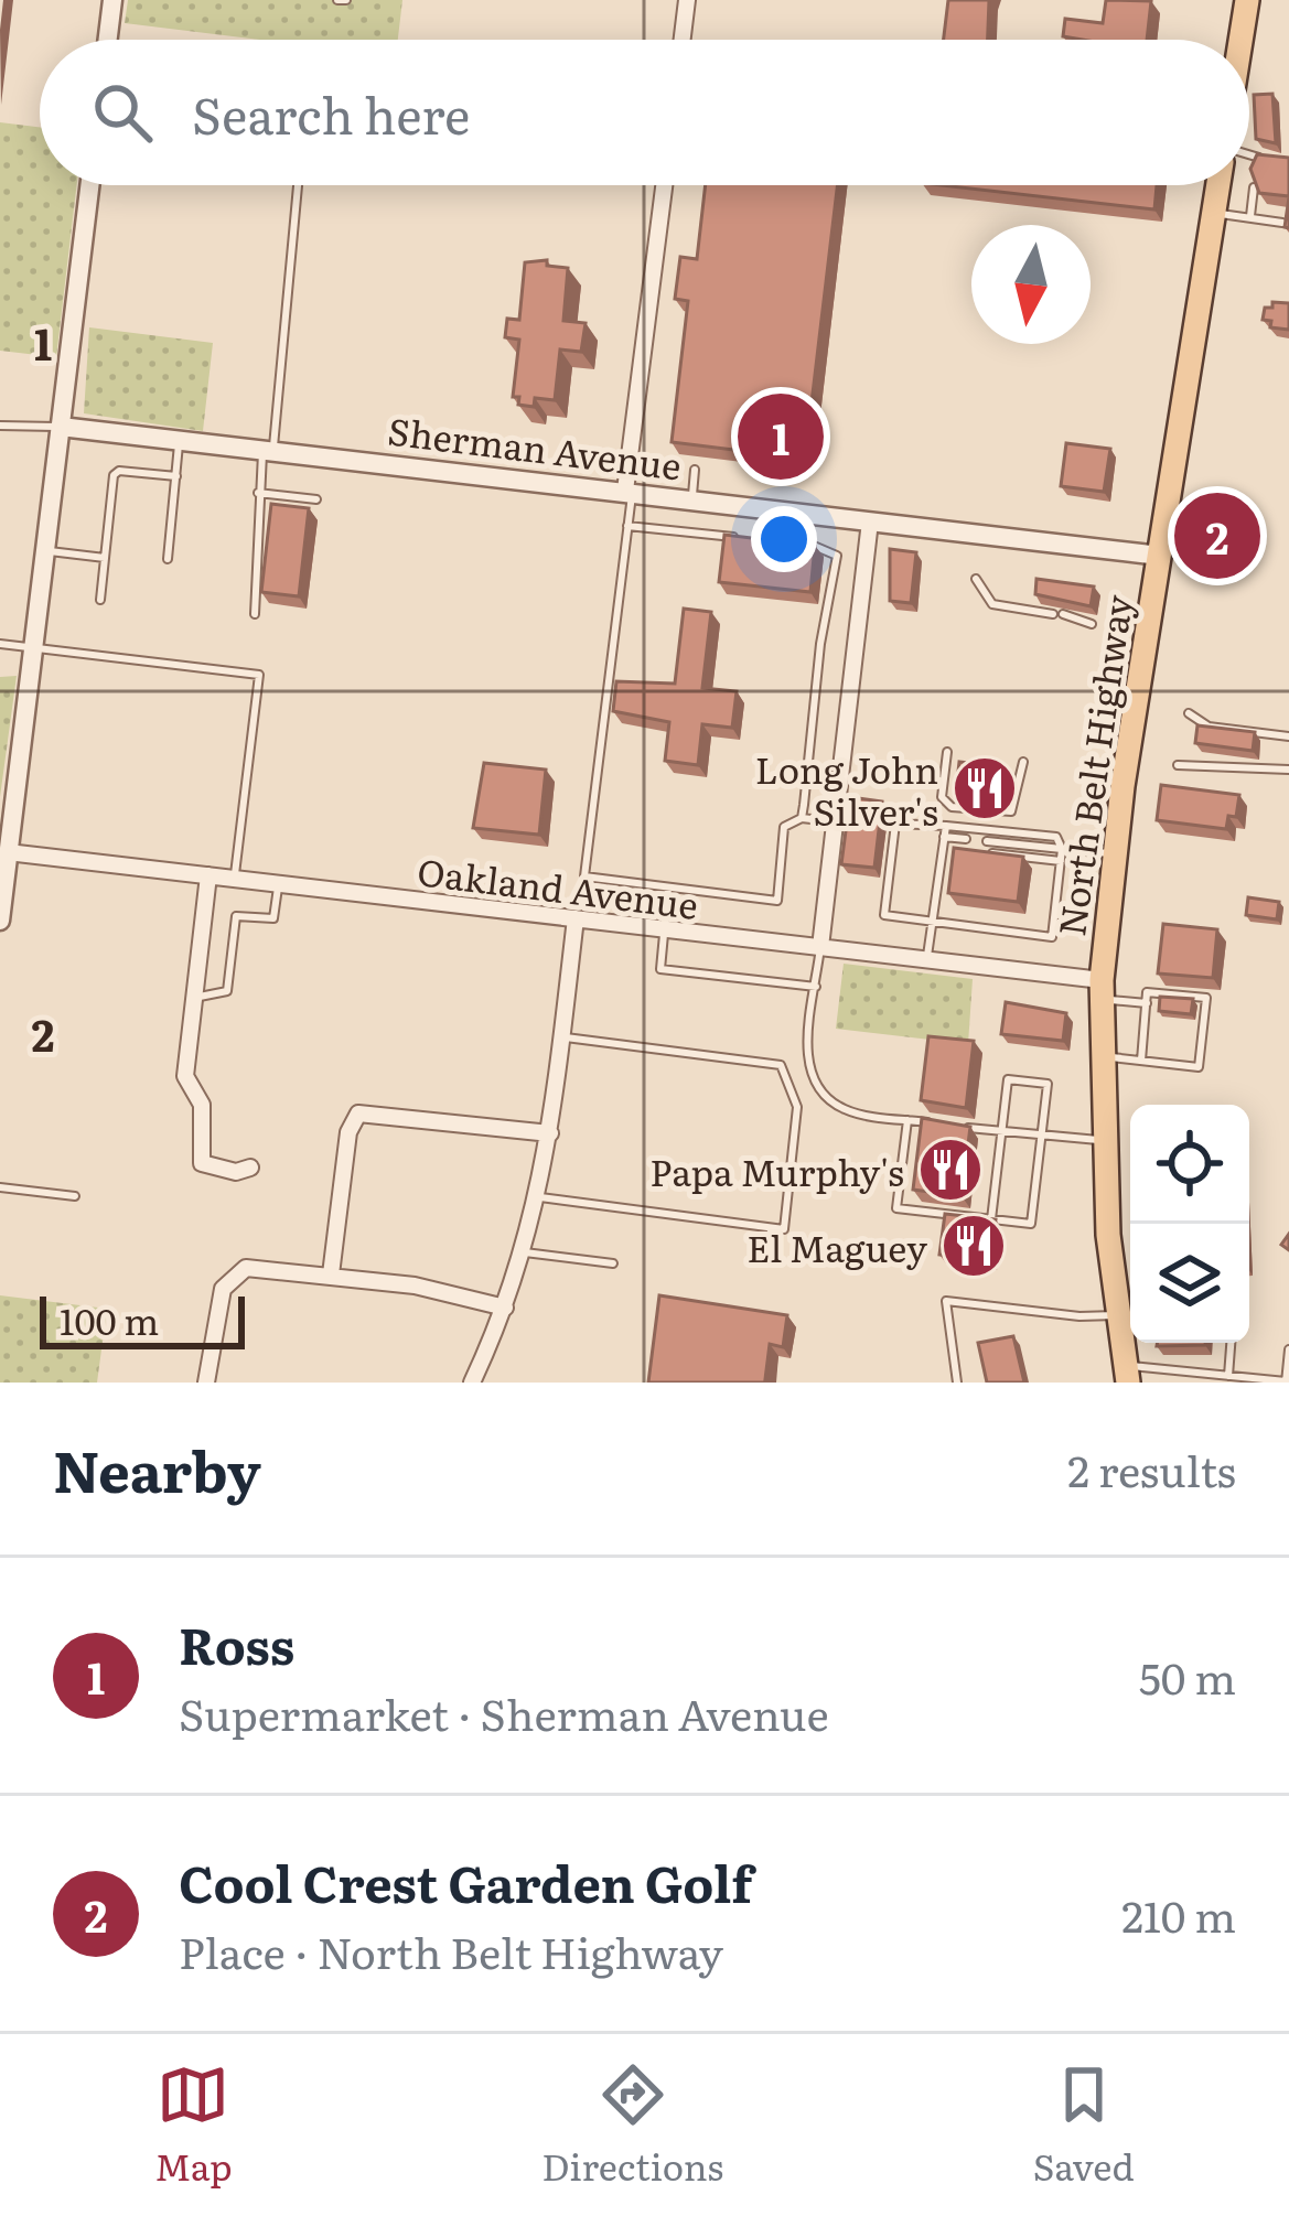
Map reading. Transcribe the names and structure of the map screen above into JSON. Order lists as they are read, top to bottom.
{
  "streets": {
    "main road": ["North Belt Highway"],
    "street": ["Sherman Avenue", "Oakland Avenue"]
  },
  "crossings": [
    ["Sherman Avenue", "North Belt Highway"],
    ["North Belt Highway", "Oakland Avenue"]
  ],
  "places": {
    "restaurant": ["Long John Silver's", "Papa Murphy's", "El Maguey"]
  },
  "scale_bar": "100 m",
  "north": "bottom",
  "page": {
    "search": "Search here",
    "pins": ["1", "2"],
    "scale": "100 m",
    "heading": ["Nearby", "2 results"],
    "list": [
      {
        "mark": "1",
        "name": "Ross",
        "note": "Supermarket · Sherman Avenue",
        "value": "50 m"
      },
      {
        "mark": "2",
        "name": "Cool Crest Garden Golf",
        "note": "Place · North Belt Highway",
        "value": "210 m"
      }
    ],
    "nav": ["Map", "Directions", "Saved"]
  },
  "grid": {
    "rows": ["1", "2"]
  }
}
